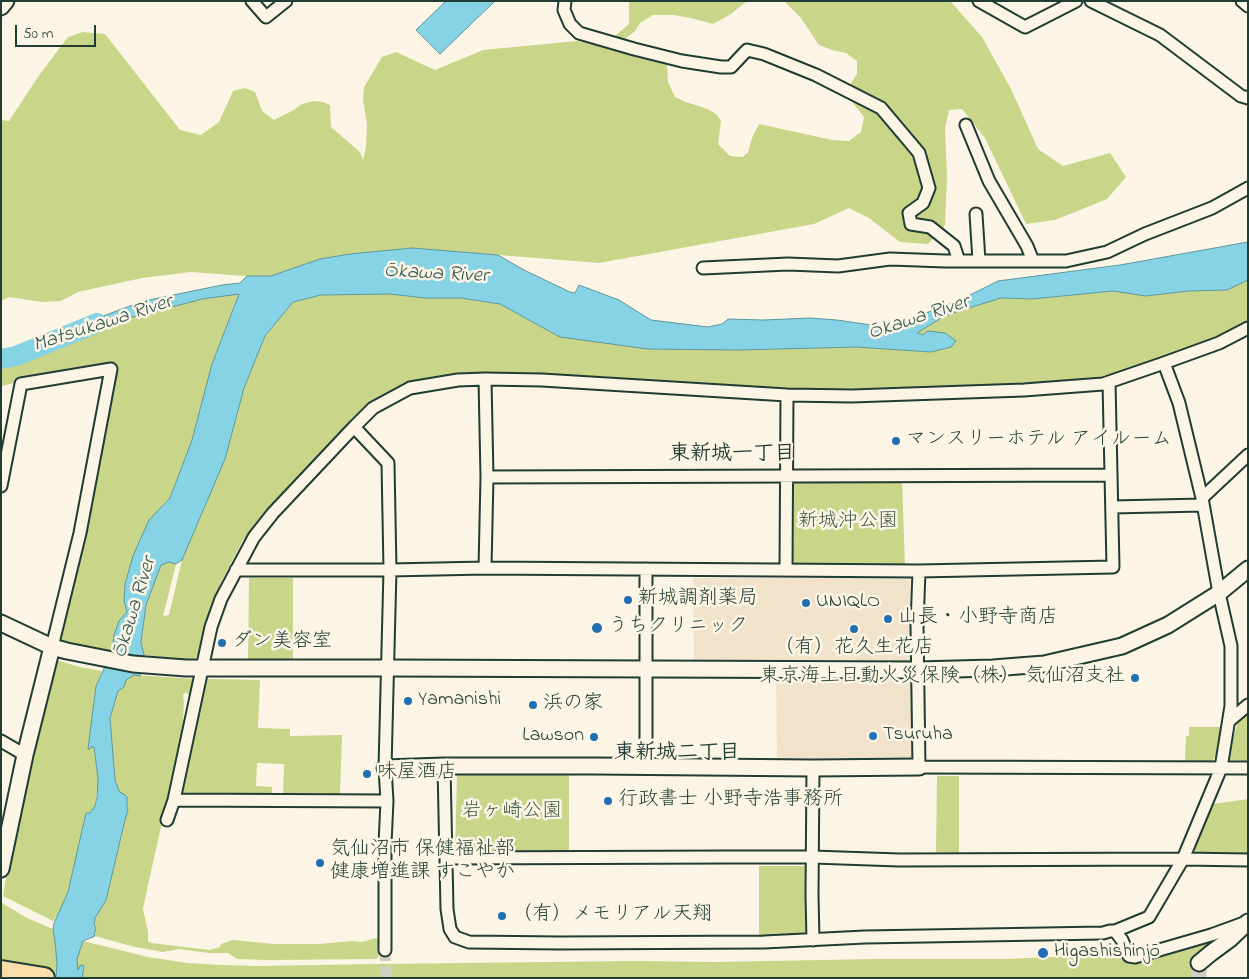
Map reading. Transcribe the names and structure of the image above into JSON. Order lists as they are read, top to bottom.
{
  "districts": ["東新城一丁目", "東新城二丁目"],
  "water": ["Ōkawa River", "Matsukawa River"],
  "parks": ["新城沖公園", "岩ヶ崎公園"],
  "places": [
    "マンスリーホテル アイルーム",
    "新城調剤薬局",
    "UNIQLO",
    "山長・小野寺商店",
    "うちクリニック",
    "（有）花久生花店",
    "ダン美容室",
    "東京海上日動火災保険（株） 気仙沼支社",
    "Yamanishi",
    "浜の家",
    "Tsuruha",
    "Lawson",
    "味屋酒店",
    "行政書士 小野寺浩事務所",
    "気仙沼市 保健福祉部 健康増進課 すこやか",
    "（有）メモリアル天翔",
    "Higashishinjō"
  ],
  "scale_bar": "50 m"
}
